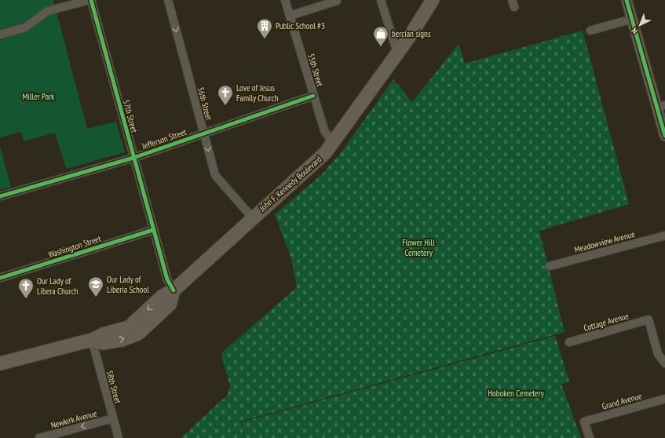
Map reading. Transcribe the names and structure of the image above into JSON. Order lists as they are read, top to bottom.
{
  "streets": {
    "main road": ["John F. Kennedy Boulevard"],
    "street": [
      "55th Street",
      "56th Street",
      "57th Street",
      "Jefferson Street",
      "Meadowview Avenue",
      "Washington Street",
      "Cottage Avenue",
      "58th Street",
      "Grand Avenue",
      "Newkirk Avenue"
    ]
  },
  "crossings": [
    ["55th Street", "Jefferson Street"],
    ["55th Street", "John F. Kennedy Boulevard"],
    ["56th Street", "Jefferson Street"],
    ["56th Street", "John F. Kennedy Boulevard"],
    ["57th Street", "Jefferson Street"],
    ["57th Street", "John F. Kennedy Boulevard"],
    ["57th Street", "Washington Street"],
    ["John F. Kennedy Boulevard", "58th Street"],
    ["58th Street", "Newkirk Avenue"]
  ],
  "one_way": ["56th Street", "Newkirk Avenue"],
  "parks": ["Miller Park", "Flower Hill Cemetery", "Hoboken Cemetery"],
  "places": {
    "building": ["Public School #3"],
    "shop": ["bercian signs"],
    "church": ["Love of Jesus Family Church", "Our Lady of Libera Church"],
    "school or university": ["Our Lady of Liberia School"]
  },
  "north": "bottom left"
}
